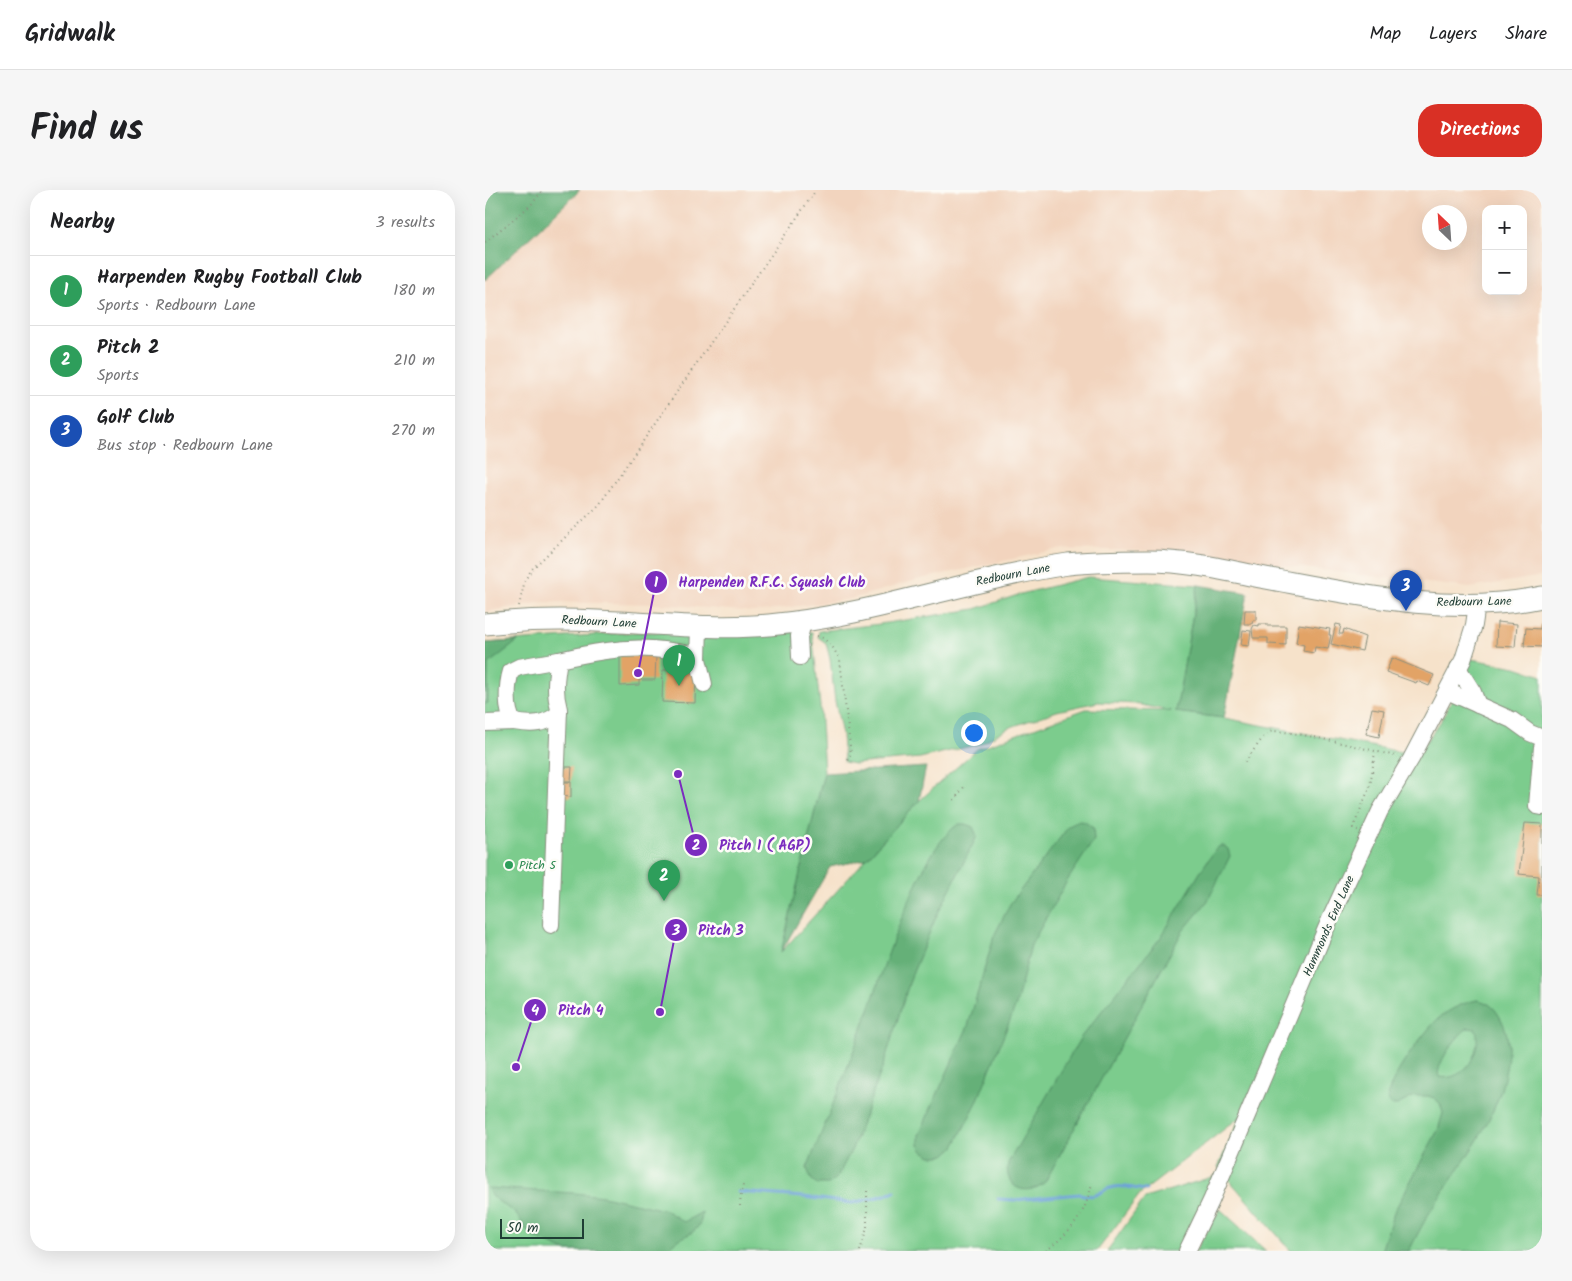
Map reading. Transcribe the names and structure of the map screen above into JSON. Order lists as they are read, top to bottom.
{
  "streets": {
    "main road": ["Redbourn Lane"],
    "street": ["Hammonds End Lane"]
  },
  "crossings": [
    ["Redbourn Lane", "Hammonds End Lane"]
  ],
  "places": [
    "Harpenden R.F.C. Squash Club",
    "Pitch 1 ( AGP)",
    "Pitch 5",
    "Pitch 3",
    "Pitch 4"
  ],
  "scale_bar": "50 m",
  "north": "top left",
  "page": {
    "header": "Gridwalk",
    "nav": ["Map", "Layers", "Share"],
    "title": "Find us",
    "buttons": "Directions",
    "heading": ["Nearby", "3 results"],
    "map_buttons": ["+", "−"],
    "list": [
      {
        "mark": "1",
        "name": "Harpenden Rugby Football Club",
        "note": "Sports · Redbourn Lane",
        "value": "180 m"
      },
      {
        "mark": "2",
        "name": "Pitch 2",
        "note": "Sports",
        "value": "210 m"
      },
      {
        "mark": "3",
        "name": "Golf Club",
        "note": "Bus stop · Redbourn Lane",
        "value": "270 m"
      }
    ],
    "pins": ["3", "1", "2"],
    "scale": "50 m"
  }
}
